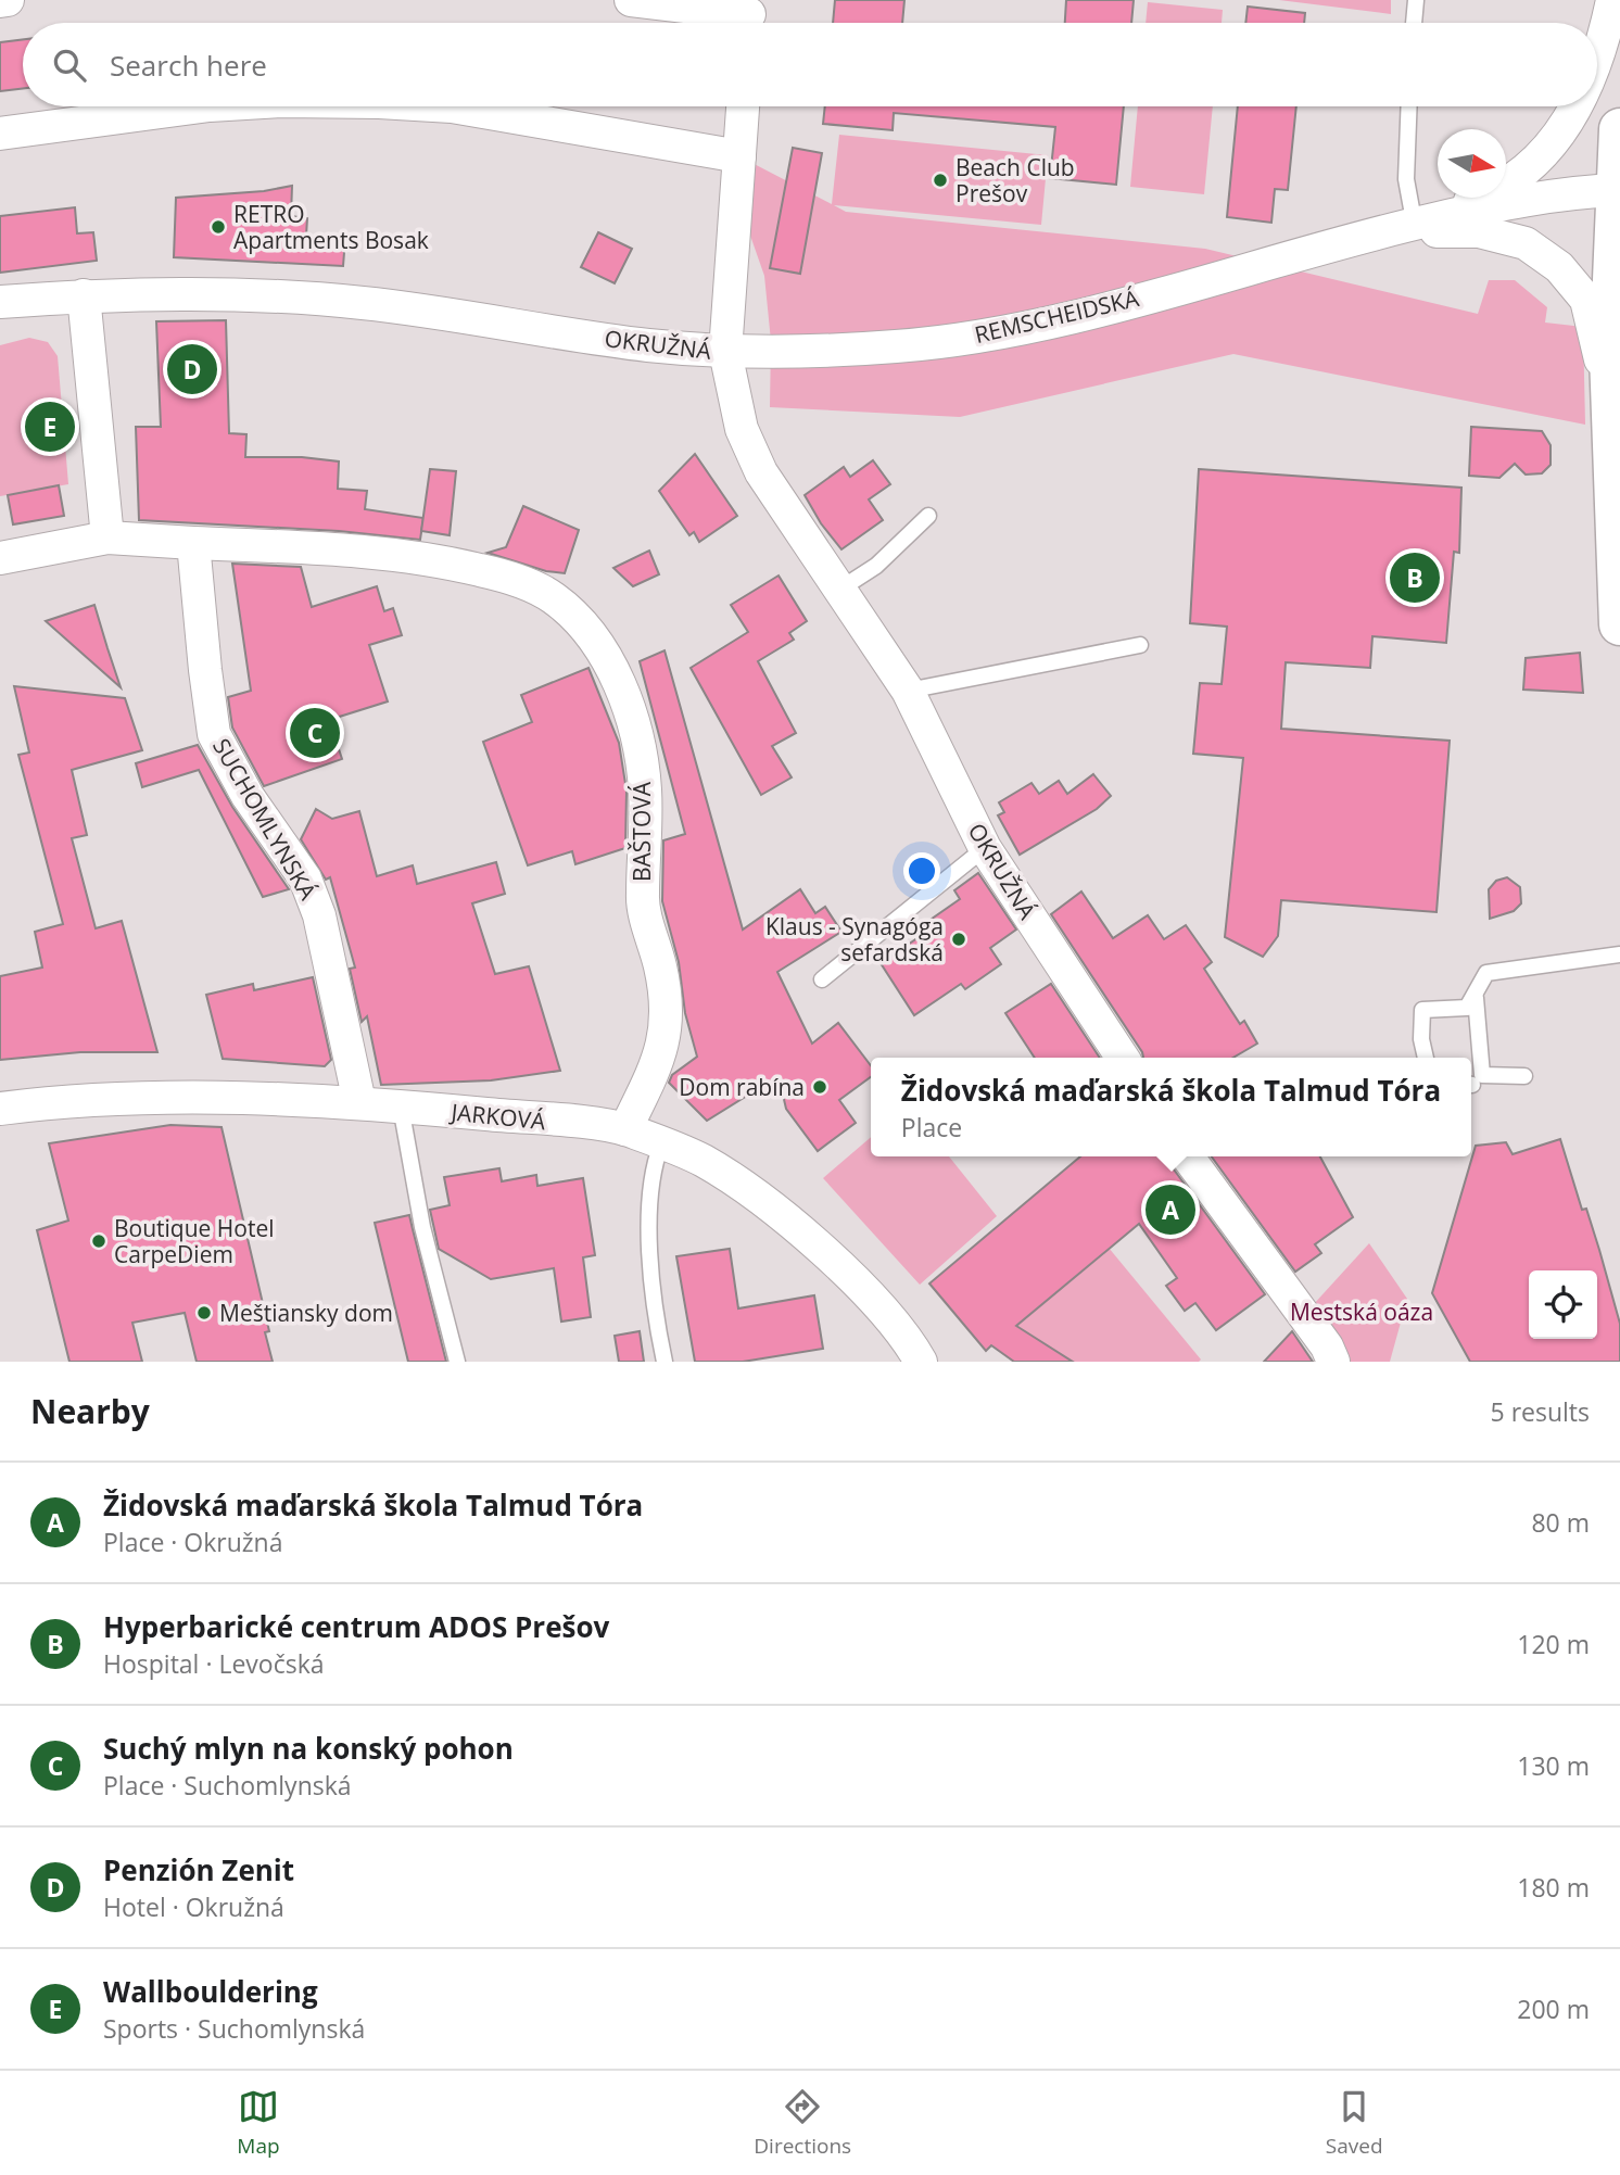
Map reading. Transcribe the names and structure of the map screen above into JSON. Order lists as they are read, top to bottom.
{
  "streets": {
    "street": [
      "REMSCHEIDSKÁ",
      "OKRUŽNÁ",
      "SUCHOMLYNSKÁ",
      "BAŠTOVÁ",
      "JARKOVÁ"
    ]
  },
  "crossings": [
    ["REMSCHEIDSKÁ", "OKRUŽNÁ"],
    ["SUCHOMLYNSKÁ", "BAŠTOVÁ"],
    ["SUCHOMLYNSKÁ", "JARKOVÁ"],
    ["BAŠTOVÁ", "JARKOVÁ"]
  ],
  "parks": ["Mestská oáza"],
  "places": [
    "Beach Club Prešov",
    "RETRO Apartments Bosak",
    "Klaus - Synagóga sefardská",
    "Dom rabína",
    "Boutique Hotel CarpeDiem",
    "Meštiansky dom"
  ],
  "north": "right",
  "page": {
    "search": "Search here",
    "pins": [
      "D",
      "E",
      "B",
      "C",
      "A"
    ],
    "popup": ["Židovská maďarská škola Talmud Tóra", "Place"],
    "heading": ["Nearby", "5 results"],
    "list": [
      {
        "mark": "A",
        "name": "Židovská maďarská škola Talmud Tóra",
        "note": "Place · Okružná",
        "value": "80 m"
      },
      {
        "mark": "B",
        "name": "Hyperbarické centrum ADOS Prešov",
        "note": "Hospital · Levočská",
        "value": "120 m"
      },
      {
        "mark": "C",
        "name": "Suchý mlyn na konský pohon",
        "note": "Place · Suchomlynská",
        "value": "130 m"
      },
      {
        "mark": "D",
        "name": "Penzión Zenit",
        "note": "Hotel · Okružná",
        "value": "180 m"
      },
      {
        "mark": "E",
        "name": "Wallbouldering",
        "note": "Sports · Suchomlynská",
        "value": "200 m"
      }
    ],
    "nav": ["Map", "Directions", "Saved"]
  }
}
